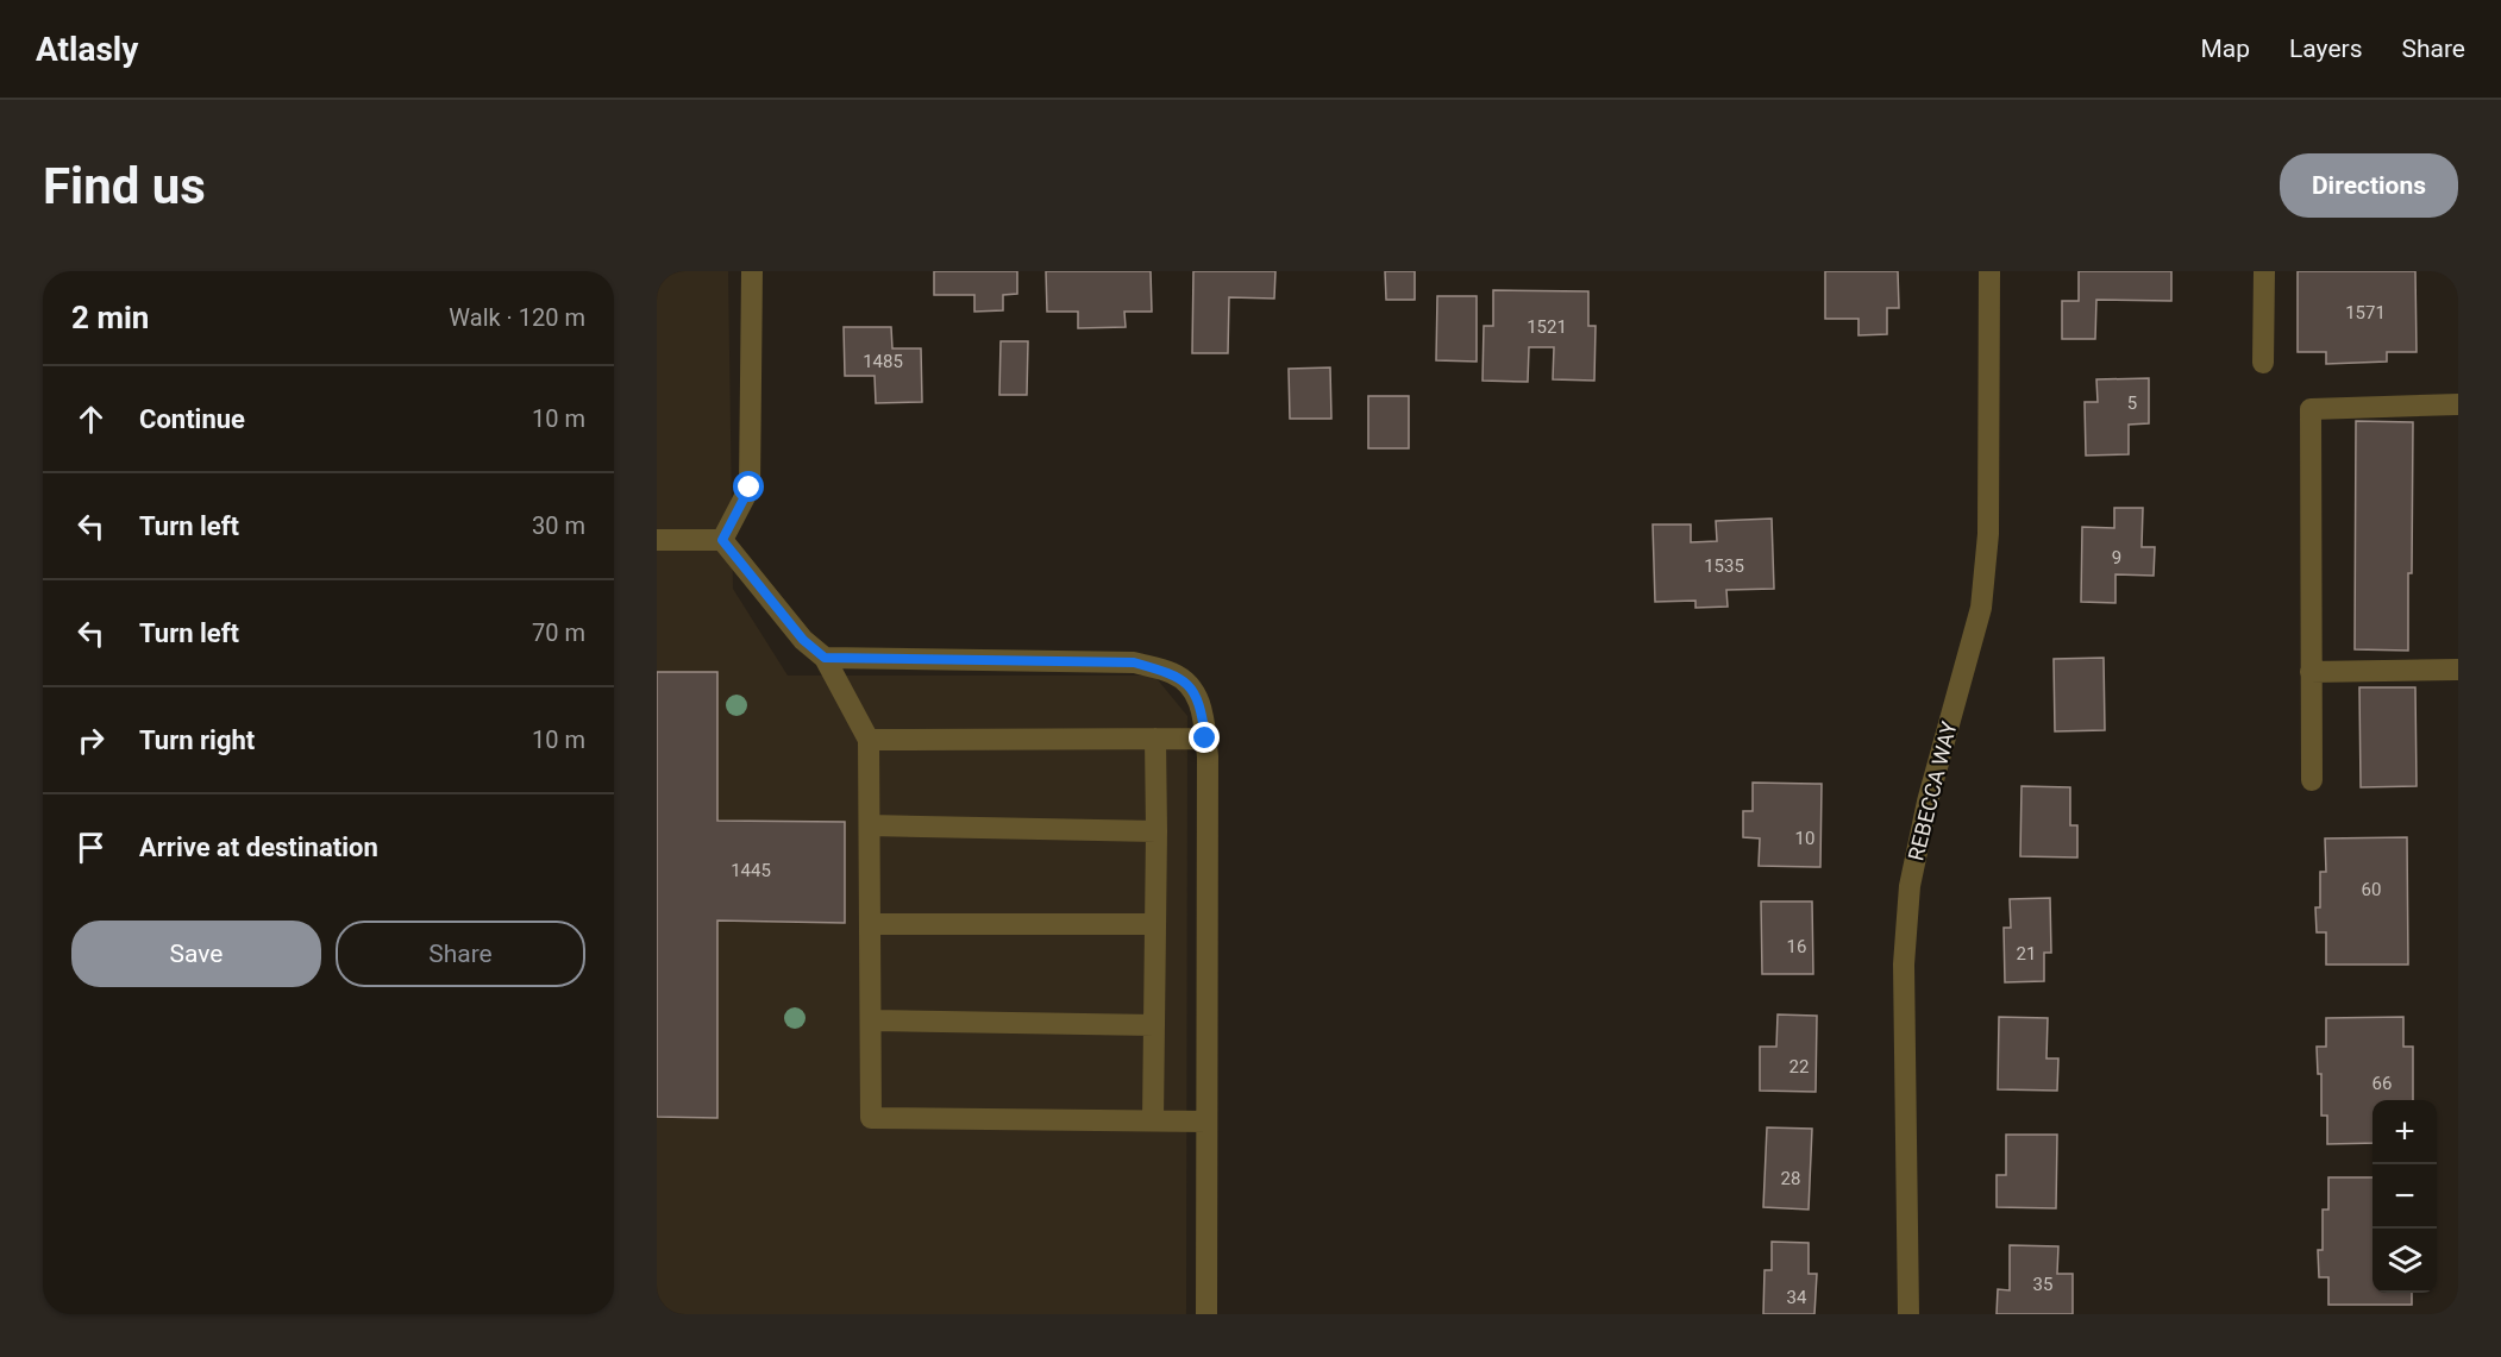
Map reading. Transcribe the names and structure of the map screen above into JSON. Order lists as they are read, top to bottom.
{
  "streets": {
    "street": ["REBECCA WAY"]
  },
  "house_numbers": [
    "1571",
    "1521",
    "1485",
    "5",
    "9",
    "1535",
    "10",
    "1445",
    "60",
    "16",
    "21",
    "22",
    "66",
    "28",
    "35",
    "34"
  ],
  "page": {
    "header": "Atlasly",
    "nav": ["Map", "Layers", "Share"],
    "buttons": [
      "Directions",
      ["Save", "Share"]
    ],
    "title": "Find us",
    "heading": ["2 min", "Walk · 120 m"],
    "list": [
      ["Continue", "10 m"],
      ["Turn left", "30 m"],
      ["Turn left", "70 m"],
      ["Turn right", "10 m"],
      "Arrive at destination"
    ],
    "map_buttons": ["+", "−"]
  }
}
